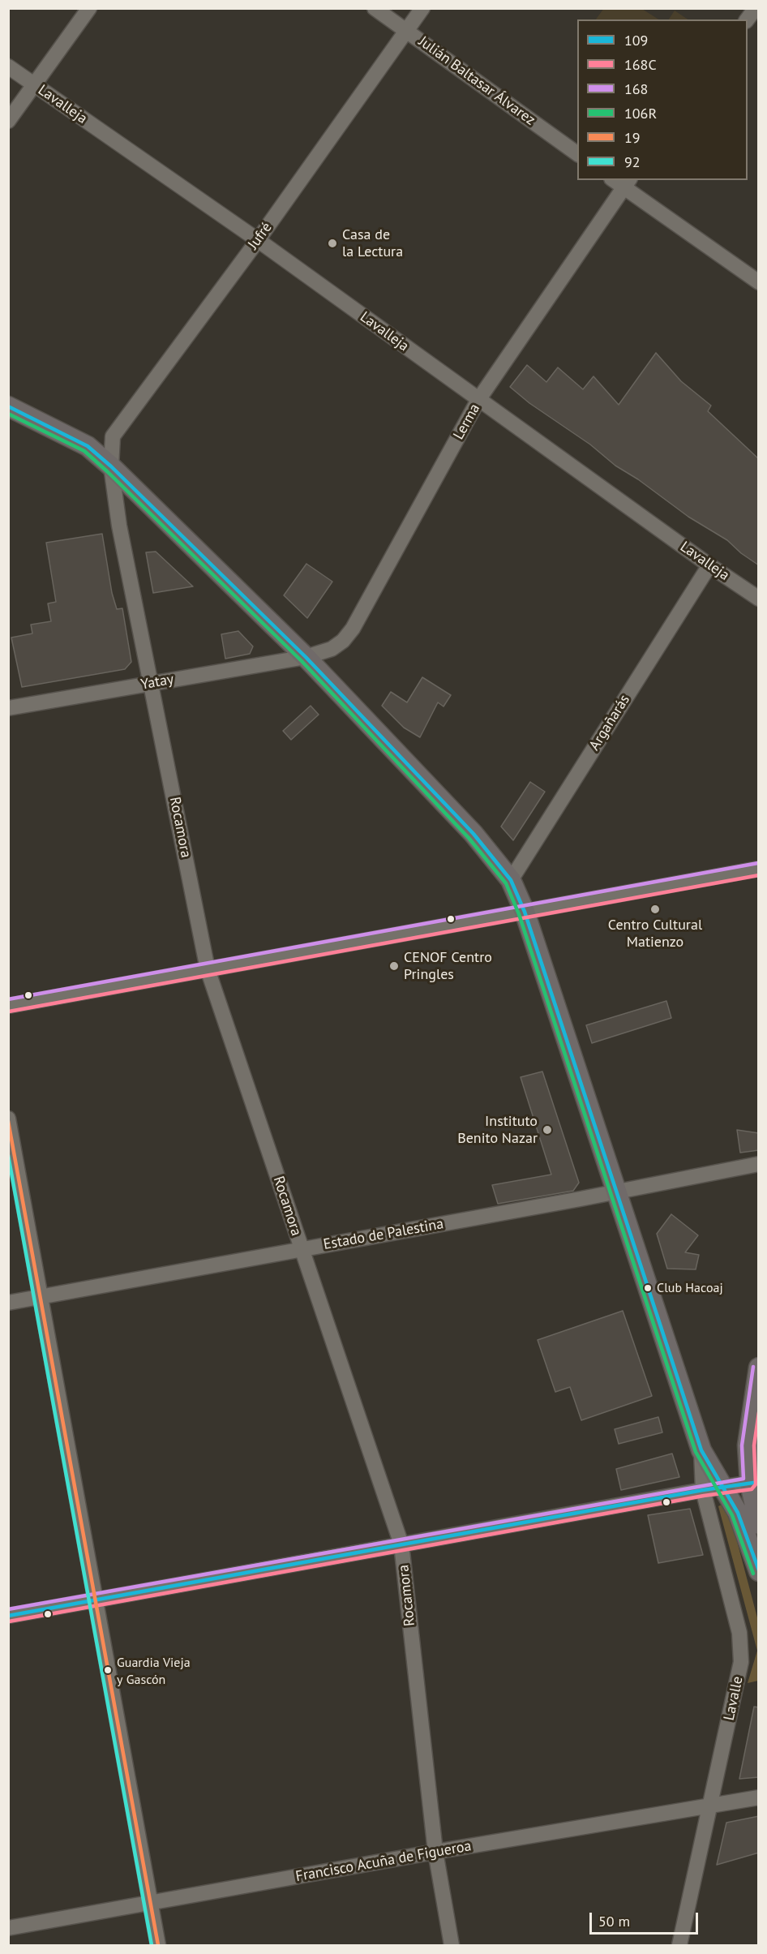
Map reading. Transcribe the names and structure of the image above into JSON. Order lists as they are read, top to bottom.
{
  "streets": {
    "street": [
      "Julián Baltasar Álvarez",
      "Lavalleja",
      "Jufré",
      "Lerma",
      "Yatay",
      "Argañarás",
      "Rocamora",
      "Estado de Palestina",
      "Lavalle",
      "Francisco Acuña de Figueroa"
    ]
  },
  "crossings": [
    ["Julián Baltasar Álvarez", "Jufré"],
    ["Lavalleja", "Jufré"],
    ["Lavalleja", "Lerma"],
    ["Lavalleja", "Argañarás"],
    ["Jufré", "Rocamora"],
    ["Lerma", "Yatay"],
    ["Yatay", "Rocamora"],
    ["Rocamora", "Estado de Palestina"],
    ["Rocamora", "Francisco Acuña de Figueroa"],
    ["Lavalle", "Francisco Acuña de Figueroa"]
  ],
  "places": [
    "Casa de la Lectura",
    "Centro Cultural Matienzo",
    "CENOF Centro Pringles",
    "Instituto Benito Nazar",
    "Club Hacoaj",
    "Guardia Vieja y Gascón"
  ],
  "lines": [
    "transit line 109",
    "transit line 106R",
    "transit line 168",
    "transit line 168C",
    "transit line 19",
    "transit line 92"
  ],
  "legend": [
    "109",
    "168C",
    "168",
    "106R",
    "19",
    "92"
  ],
  "scale_bar": "50 m"
}
